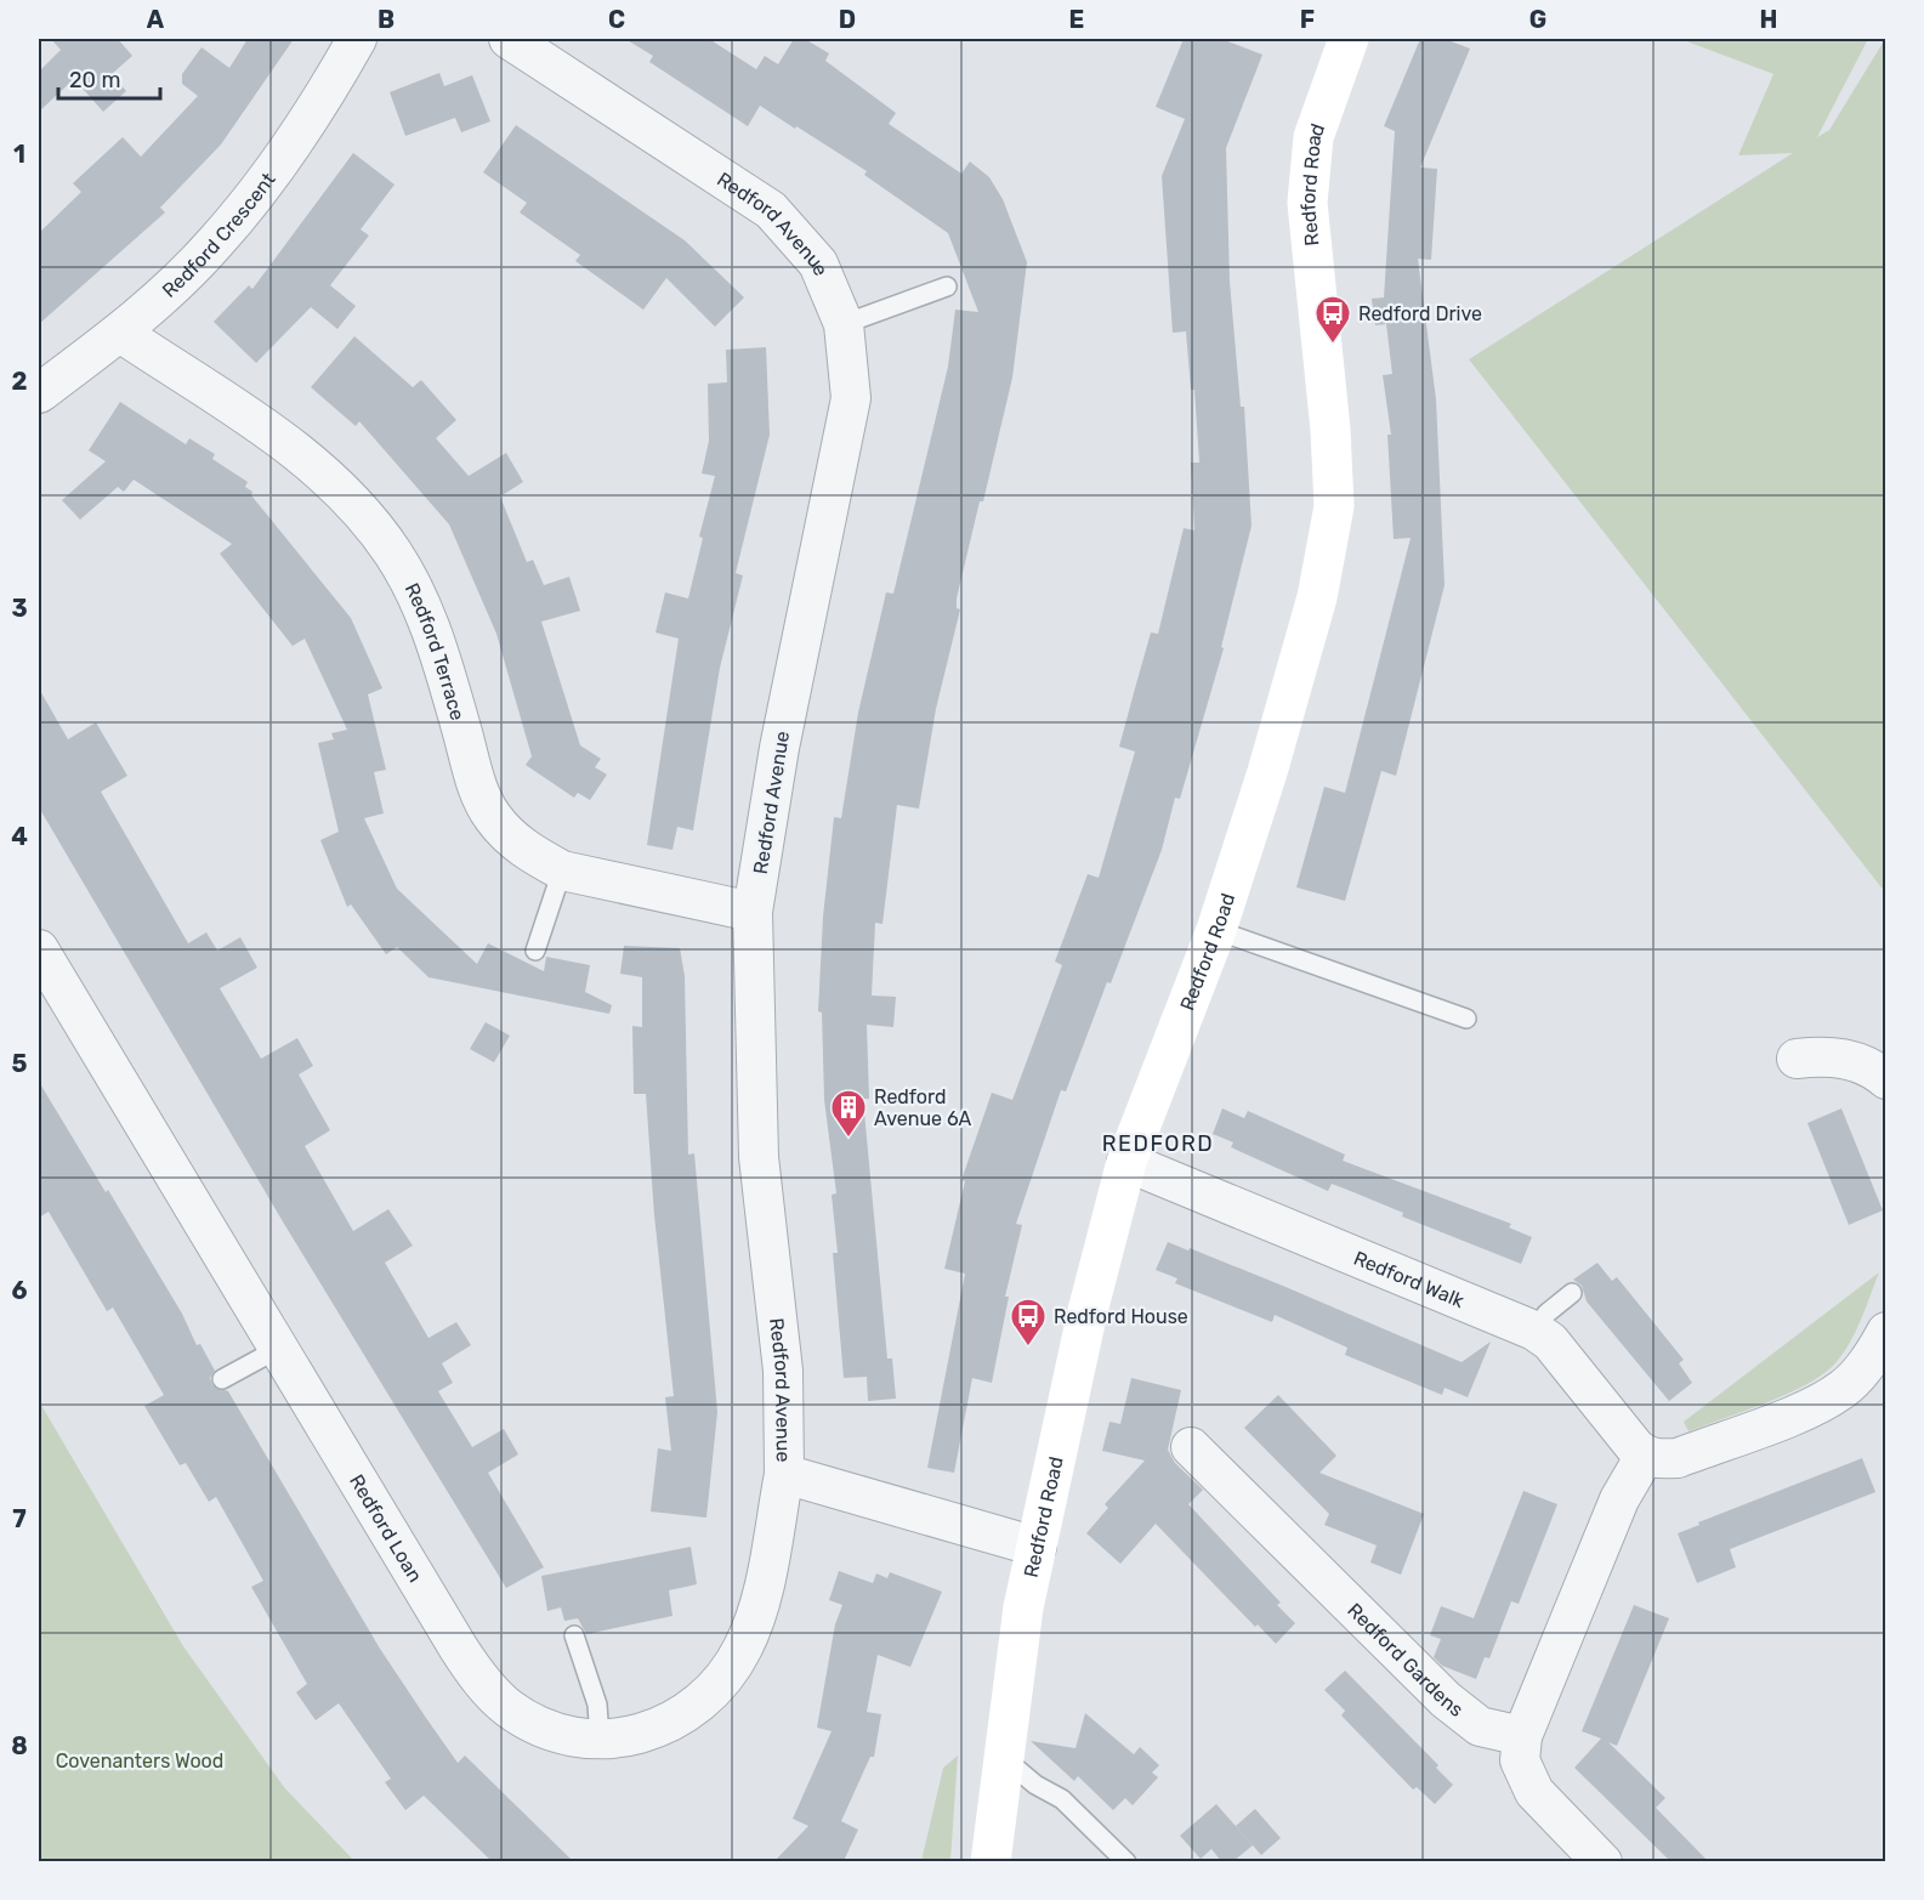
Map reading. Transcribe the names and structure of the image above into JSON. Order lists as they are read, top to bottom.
{
  "streets": {
    "main road": ["Redford Road"],
    "street": [
      "Redford Avenue",
      "Redford Crescent",
      "Redford Terrace",
      "Redford Walk",
      "Redford Loan",
      "Redford Gardens"
    ]
  },
  "crossings": [
    ["Redford Road", "Redford Avenue"],
    ["Redford Road", "Redford Walk"],
    ["Redford Avenue", "Redford Terrace"],
    ["Redford Avenue", "Redford Loan"],
    ["Redford Crescent", "Redford Terrace"]
  ],
  "districts": ["REDFORD"],
  "parks": ["Covenanters Wood"],
  "places": {
    "bus stop": ["Redford Drive", "Redford House"],
    "building": ["Redford Avenue 6A"]
  },
  "scale_bar": "20 m",
  "grid": {
    "columns": [
      "A",
      "B",
      "C",
      "D",
      "E",
      "F",
      "G",
      "H"
    ],
    "rows": [
      "1",
      "2",
      "3",
      "4",
      "5",
      "6",
      "7",
      "8"
    ]
  }
}
